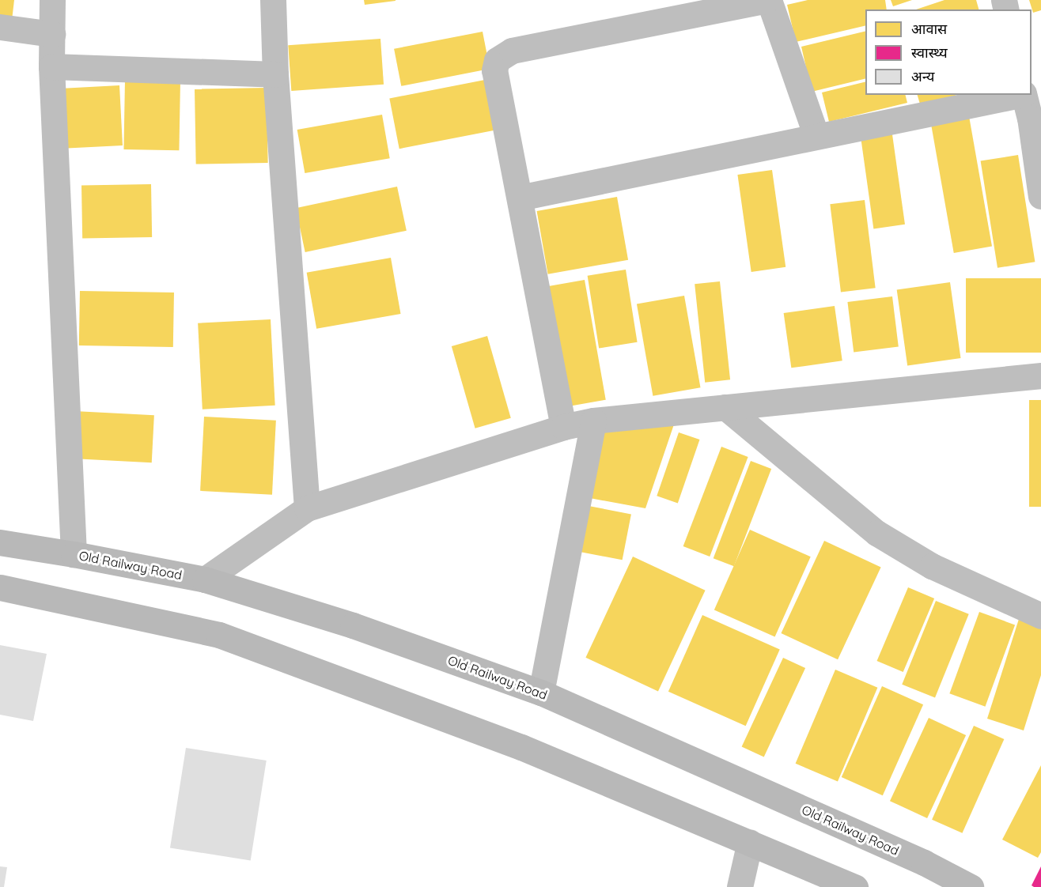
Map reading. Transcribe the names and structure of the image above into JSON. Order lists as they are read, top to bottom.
{
  "streets": {
    "main road": ["Old Railway Road"]
  },
  "legend": ["आवास", "स्वास्थ्य", "अन्य"]
}
